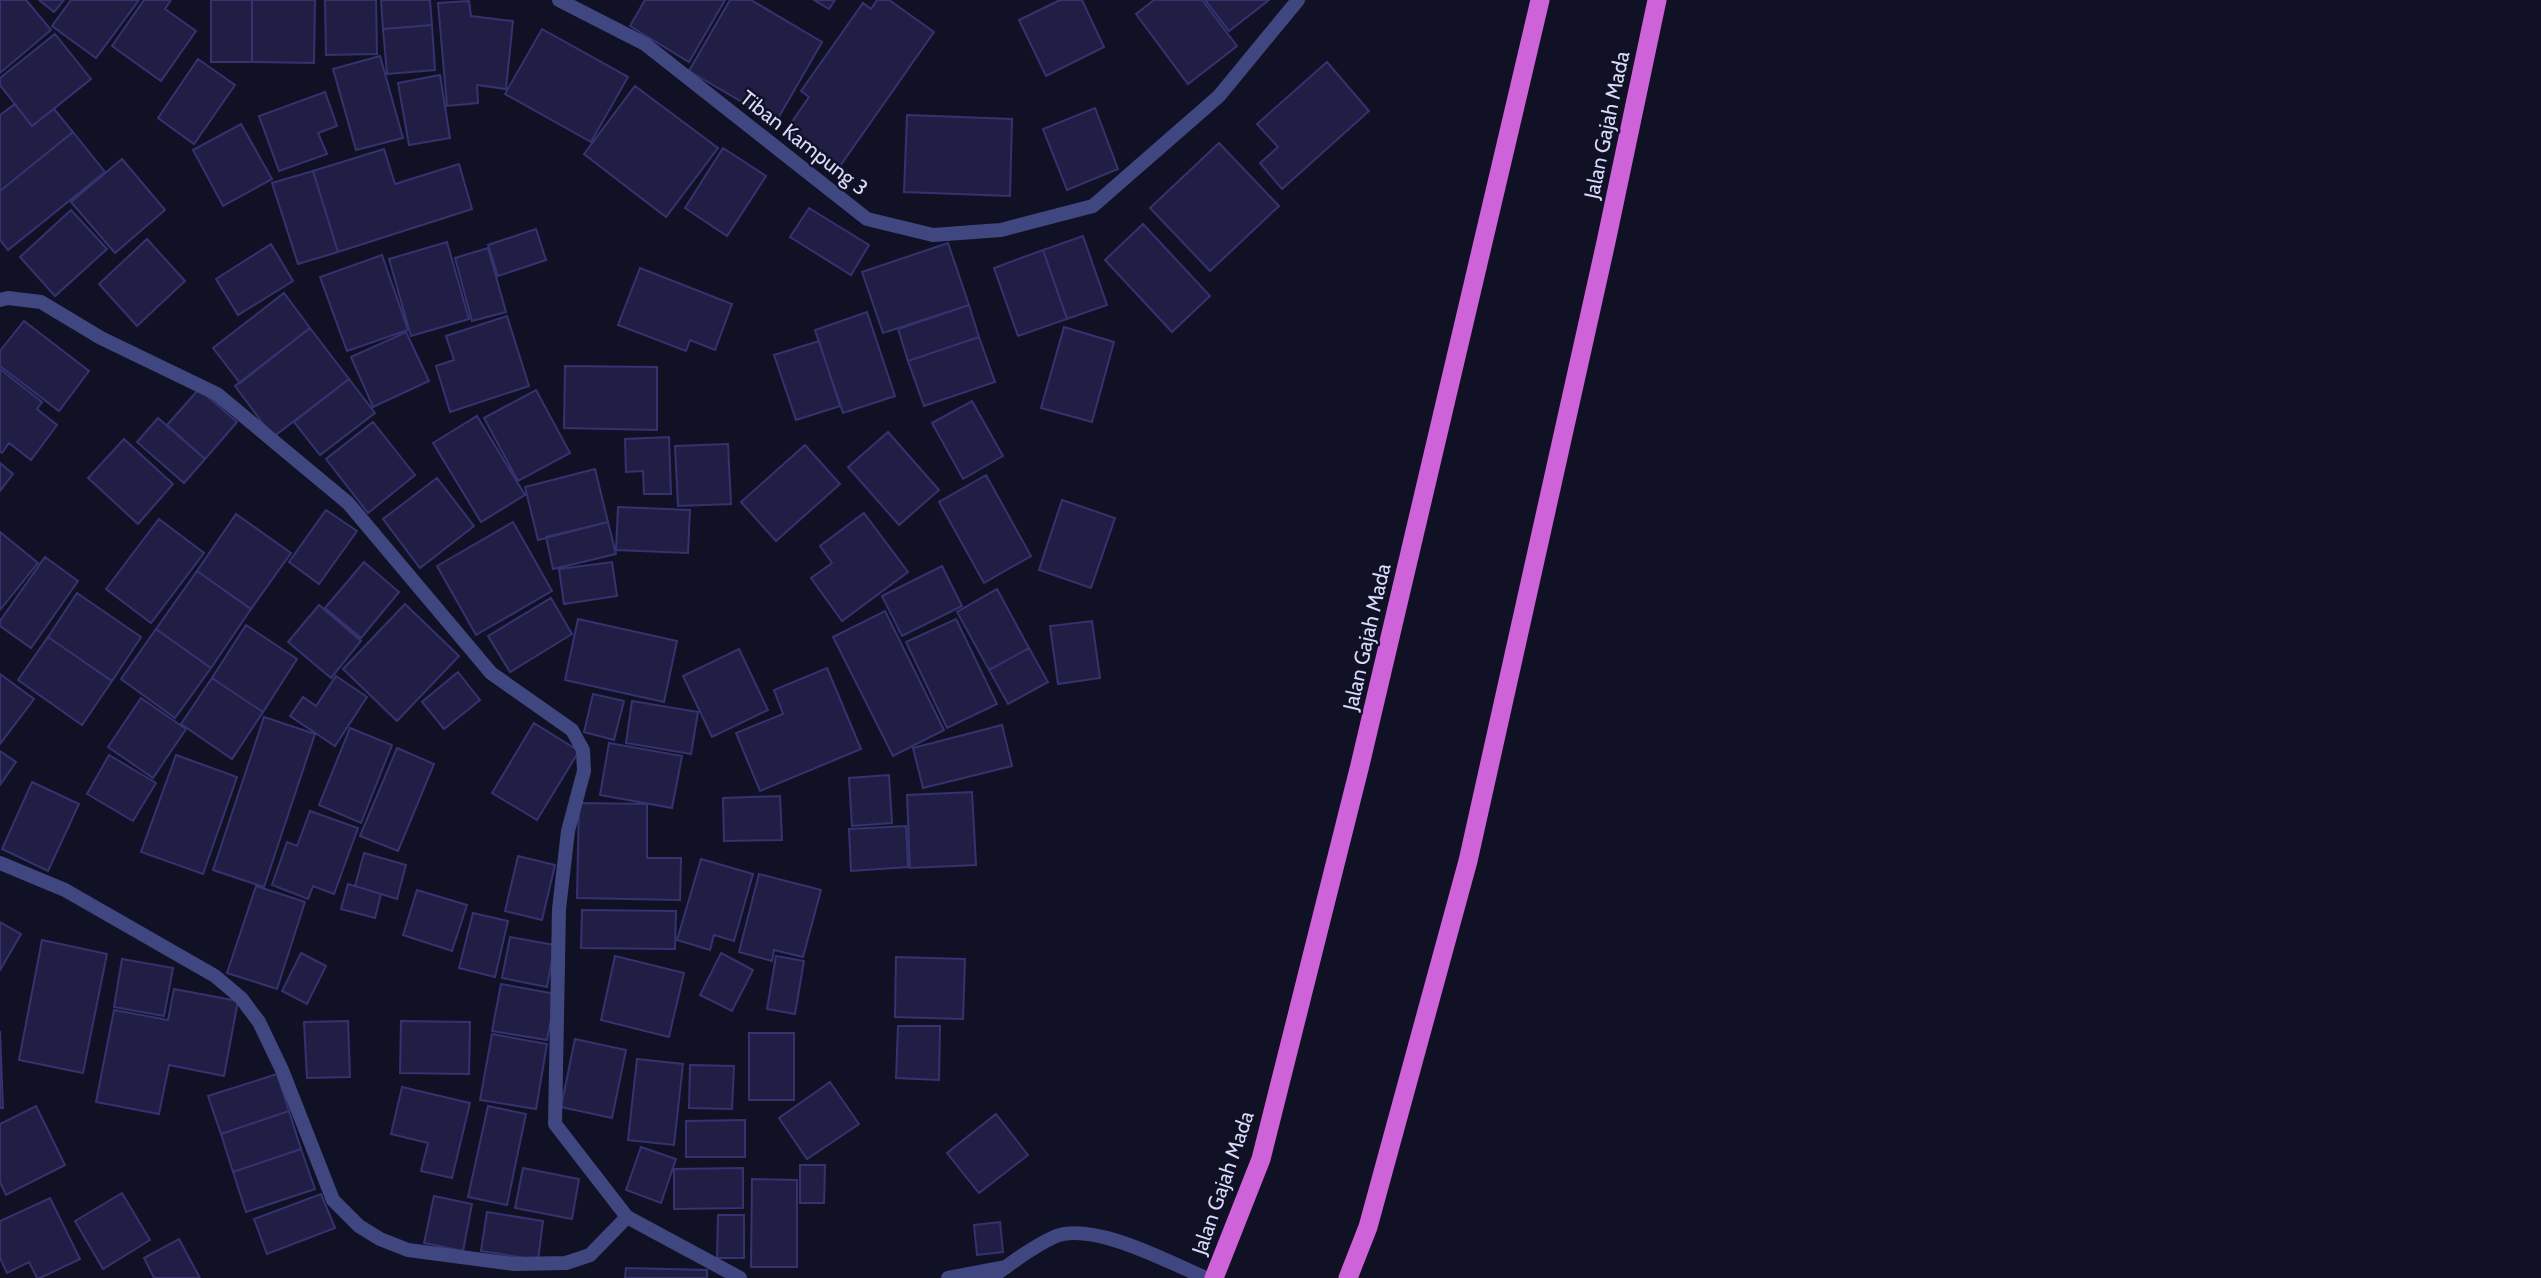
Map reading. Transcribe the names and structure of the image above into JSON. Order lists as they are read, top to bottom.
{
  "streets": {
    "highway": ["Jalan Gajah Mada"],
    "street": ["Tiban Kampung 3"]
  }
}
